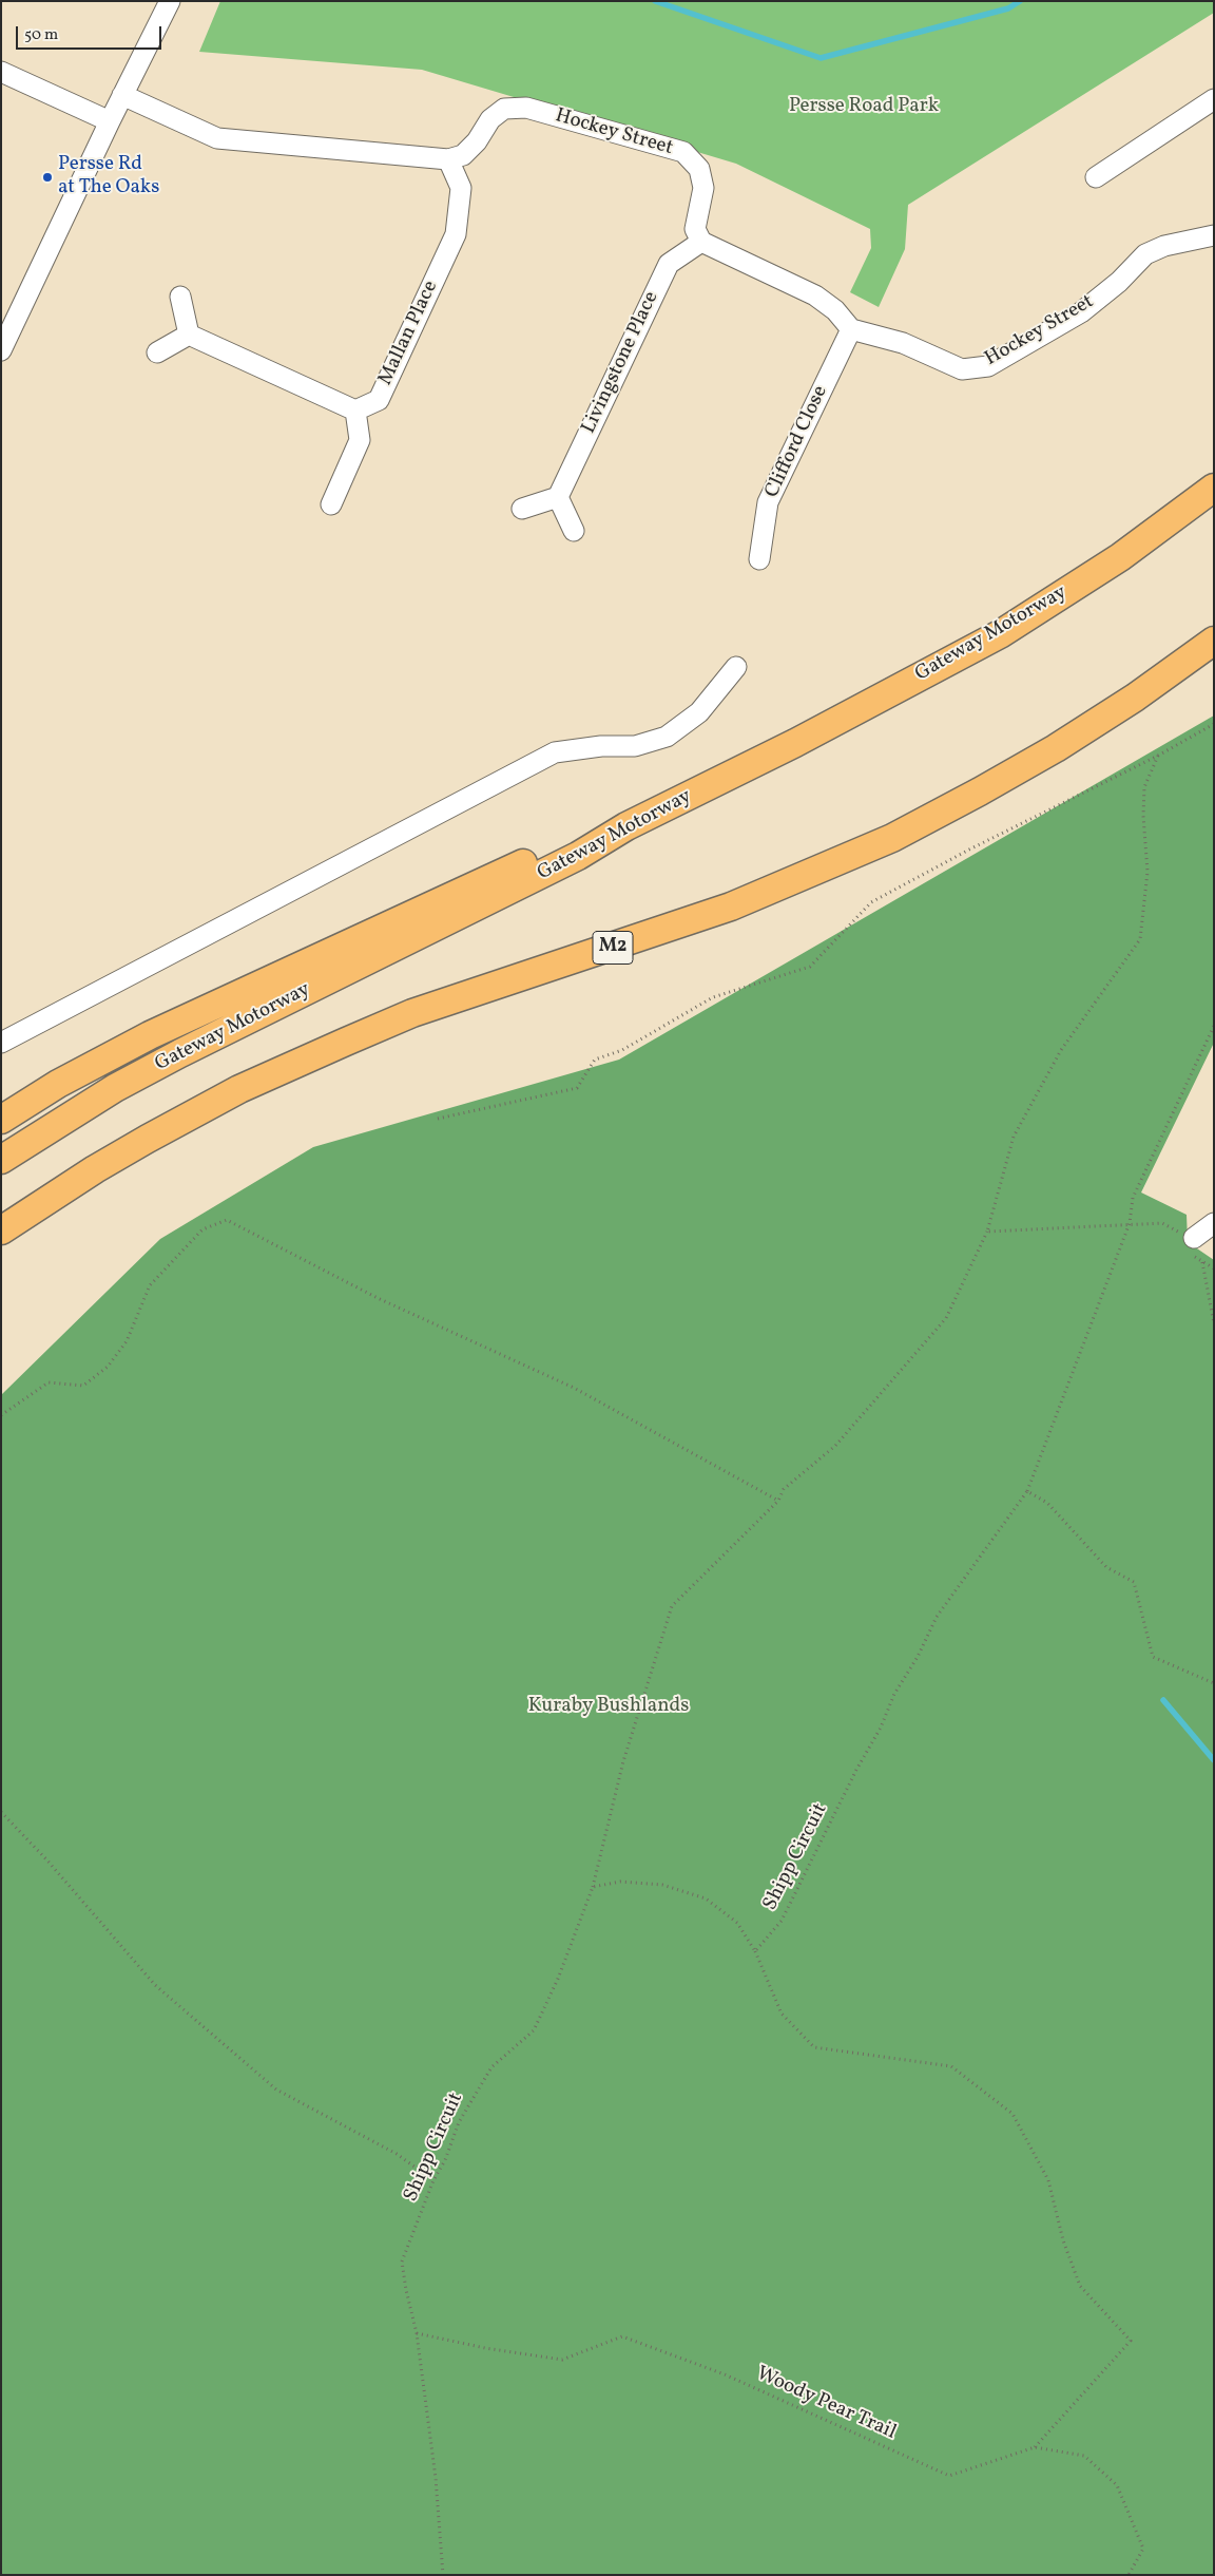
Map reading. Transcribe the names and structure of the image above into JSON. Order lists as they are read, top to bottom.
{
  "streets": {
    "highway": ["Gateway Motorway", "M2"],
    "street": [
      "Hockey Street",
      "Mallan Place",
      "Livingstone Place",
      "Clifford Close"
    ],
    "path": ["Shipp Circuit", "Woody Pear Trail"]
  },
  "crossings": [
    ["Hockey Street", "Mallan Place"],
    ["Hockey Street", "Livingstone Place"],
    ["Hockey Street", "Clifford Close"],
    ["Shipp Circuit", "Woody Pear Trail"]
  ],
  "parks": ["Persse Road Park", "Kuraby Bushlands"],
  "places": ["Persse Rd at The Oaks"],
  "scale_bar": "50 m"
}
